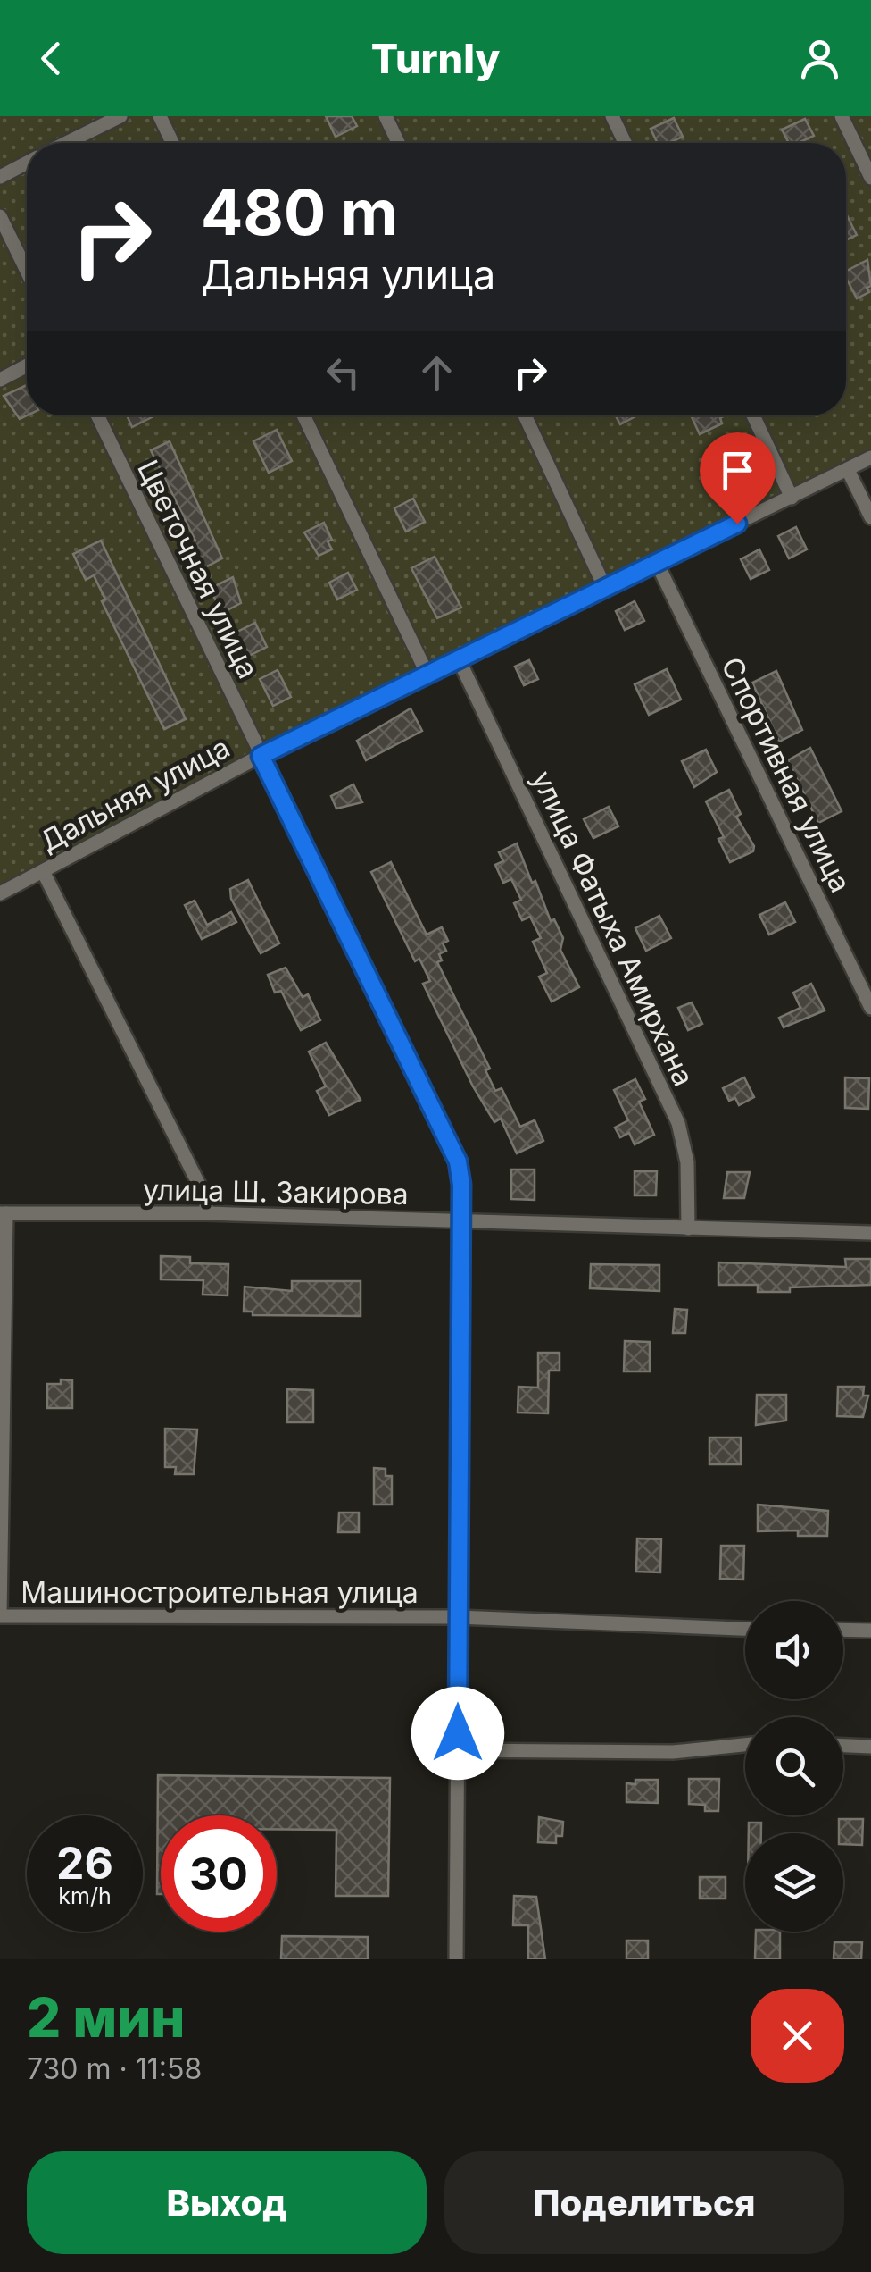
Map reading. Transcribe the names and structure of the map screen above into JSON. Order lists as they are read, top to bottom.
{
  "streets": {
    "street": [
      "Цветочная улица",
      "Спортивная улица",
      "Дальняя улица",
      "улица Фатыха Амирхана",
      "улица Ш. Закирова",
      "Машиностроительная улица"
    ]
  },
  "crossings": [
    ["Цветочная улица", "Дальняя улица"],
    ["Цветочная улица", "улица Ш. Закирова"],
    ["Цветочная улица", "Машиностроительная улица"],
    ["Спортивная улица", "Дальняя улица"],
    ["Дальняя улица", "улица Фатыха Амирхана"],
    ["улица Фатыха Амирхана", "улица Ш. Закирова"]
  ],
  "page": {
    "header": "Turnly",
    "turn": ["480 m", "Дальняя улица"],
    "speed": "26 km/h",
    "limit": "30",
    "heading": ["2 мин", "730 m · 11:58"],
    "buttons": ["Выход", "Поделиться"]
  }
}
